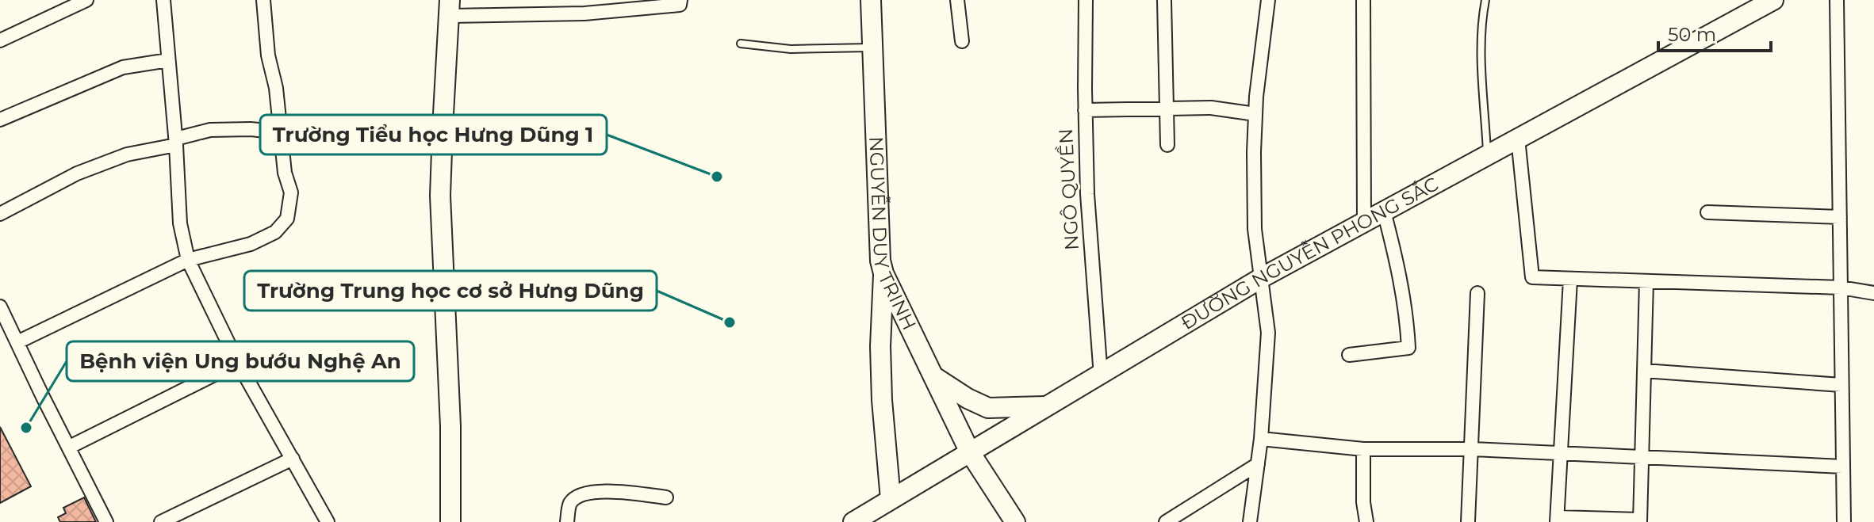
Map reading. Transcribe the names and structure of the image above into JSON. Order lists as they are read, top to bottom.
{
  "streets": {
    "street": ["NGÔ QUYỀN", "NGUYỄN DUY TRINH", "ĐƯỜNG NGUYỄN PHONG SẮC"]
  },
  "crossings": [
    ["NGÔ QUYỀN", "ĐƯỜNG NGUYỄN PHONG SẮC"],
    ["NGUYỄN DUY TRINH", "ĐƯỜNG NGUYỄN PHONG SẮC"]
  ],
  "places": ["Trường Tiểu học Hưng Dũng 1", "Trường Trung học cơ sở Hưng Dũng", "Bệnh viện Ung bướu Nghệ An"],
  "scale_bar": "50 m"
}
